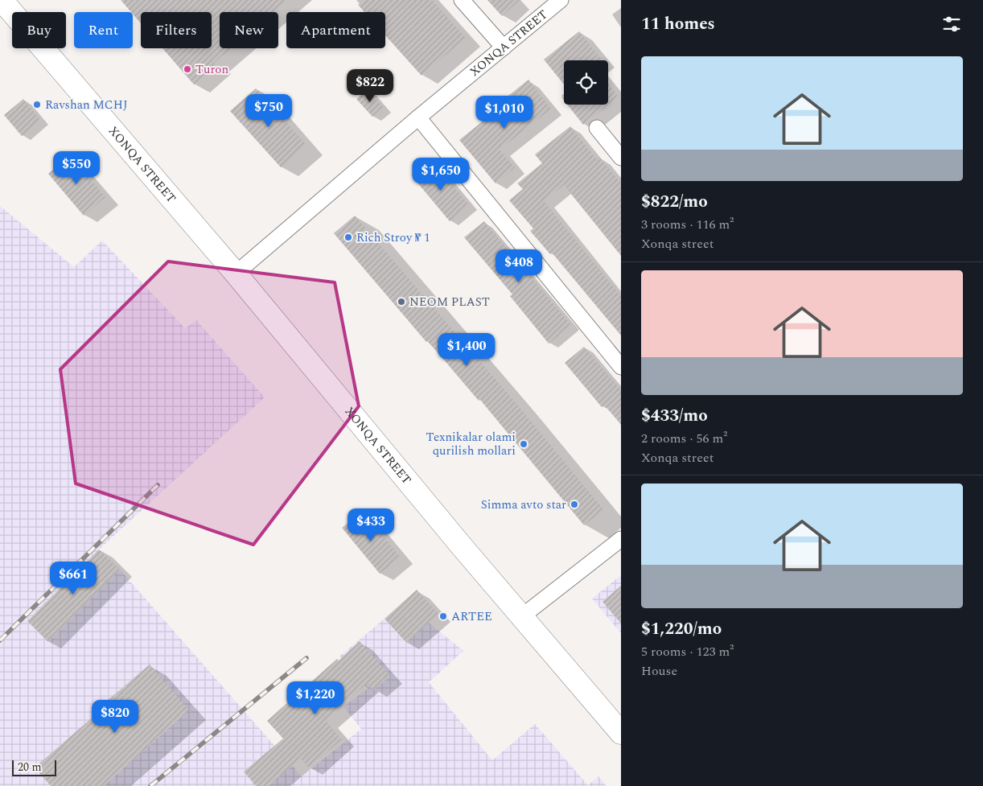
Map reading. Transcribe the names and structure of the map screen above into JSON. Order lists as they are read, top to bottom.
{
  "streets": {
    "main road": ["XONQA STREET"]
  },
  "places": [
    "Turon",
    "Ravshan MCHJ",
    "Rich Stroy № 1",
    "NEOM PLAST",
    "Texnikalar olami qurilish mollari",
    "Simma avto star",
    "ARTEE"
  ],
  "scale_bar": "20 m",
  "page": {
    "heading": "11 homes",
    "chip": [
      "Buy",
      "Rent",
      "Filters",
      "New",
      "Apartment"
    ],
    "list": [
      {
        "name": "$822/mo",
        "note": "3 rooms · 116 m² · Xonqa street"
      },
      {
        "name": "$433/mo",
        "note": "2 rooms · 56 m² · Xonqa street"
      },
      {
        "name": "$1,220/mo",
        "note": "5 rooms · 123 m² · House"
      }
    ],
    "price": [
      "$822",
      "$750",
      "$1,010",
      "$550",
      "$1,650",
      "$408",
      "$1,400",
      "$433",
      "$661",
      "$1,220",
      "$820"
    ],
    "scale": "20 m"
  }
}
